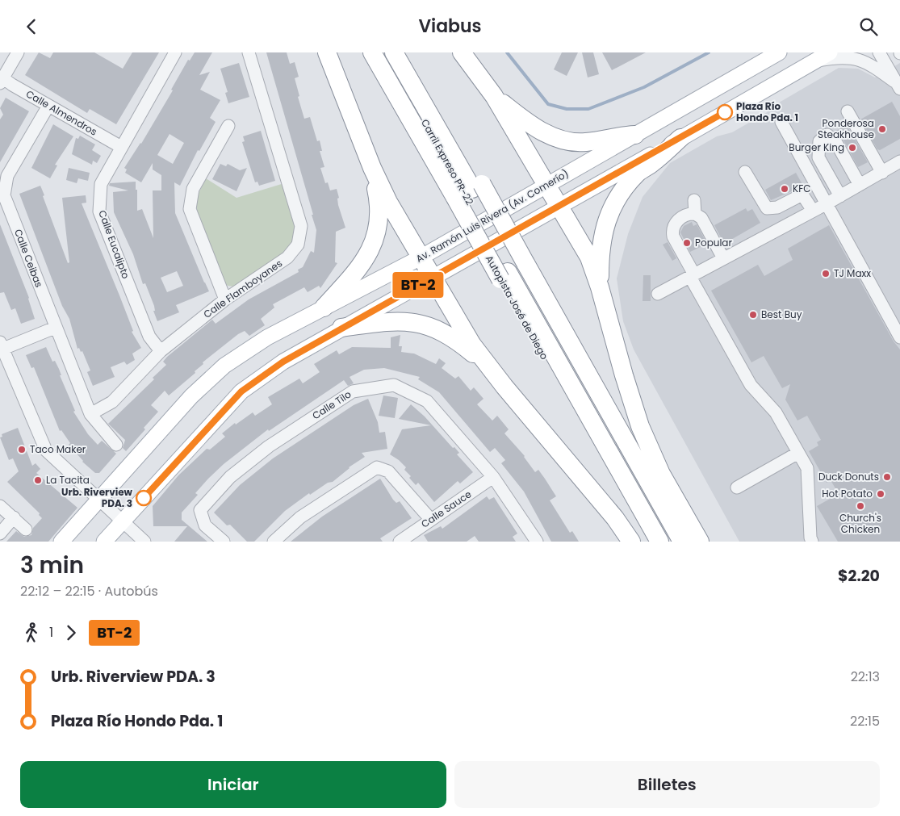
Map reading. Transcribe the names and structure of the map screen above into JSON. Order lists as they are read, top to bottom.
{
  "streets": {
    "highway": ["Carril Expreso PR-22", "Autopista José de Diego"],
    "main road": ["Av. Ramón Luis Rivera (Av. Comerío)"],
    "street": [
      "Calle Almendros",
      "Calle Eucalipto",
      "Calle Ceibas",
      "Calle Flamboyanes",
      "Calle Tilo",
      "Calle Sauce"
    ]
  },
  "crossings": [
    ["Calle Almendros", "Calle Eucalipto"],
    ["Calle Almendros", "Calle Ceibas"],
    ["Carril Expreso PR-22", "Autopista José de Diego"],
    ["Calle Eucalipto", "Calle Flamboyanes"],
    ["Calle Ceibas", "Calle Flamboyanes"],
    ["Calle Tilo", "Calle Sauce"]
  ],
  "places": [
    "Plaza Río Hondo Pda. 1",
    "Ponderosa Steakhouse",
    "Burger King",
    "KFC",
    "Popular",
    "TJ Maxx",
    "Best Buy",
    "Taco Maker",
    "Duck Donuts",
    "La Tacita",
    "Hot Potato",
    "Urb. Riverview PDA. 3",
    "Church's Chicken"
  ],
  "lines": ["bus line BT-2"],
  "page": {
    "header": "Viabus",
    "on_map": "BT-2",
    "heading": ["3 min", "22:12 – 22:15 · Autobús", "$2.20"],
    "legs": ["1", "BT-2"],
    "list": [
      {
        "name": "Urb. Riverview PDA. 3",
        "value": "22:13"
      },
      {
        "name": "Plaza Río Hondo Pda. 1",
        "value": "22:15"
      }
    ],
    "buttons": ["Iniciar", "Billetes"]
  }
}
